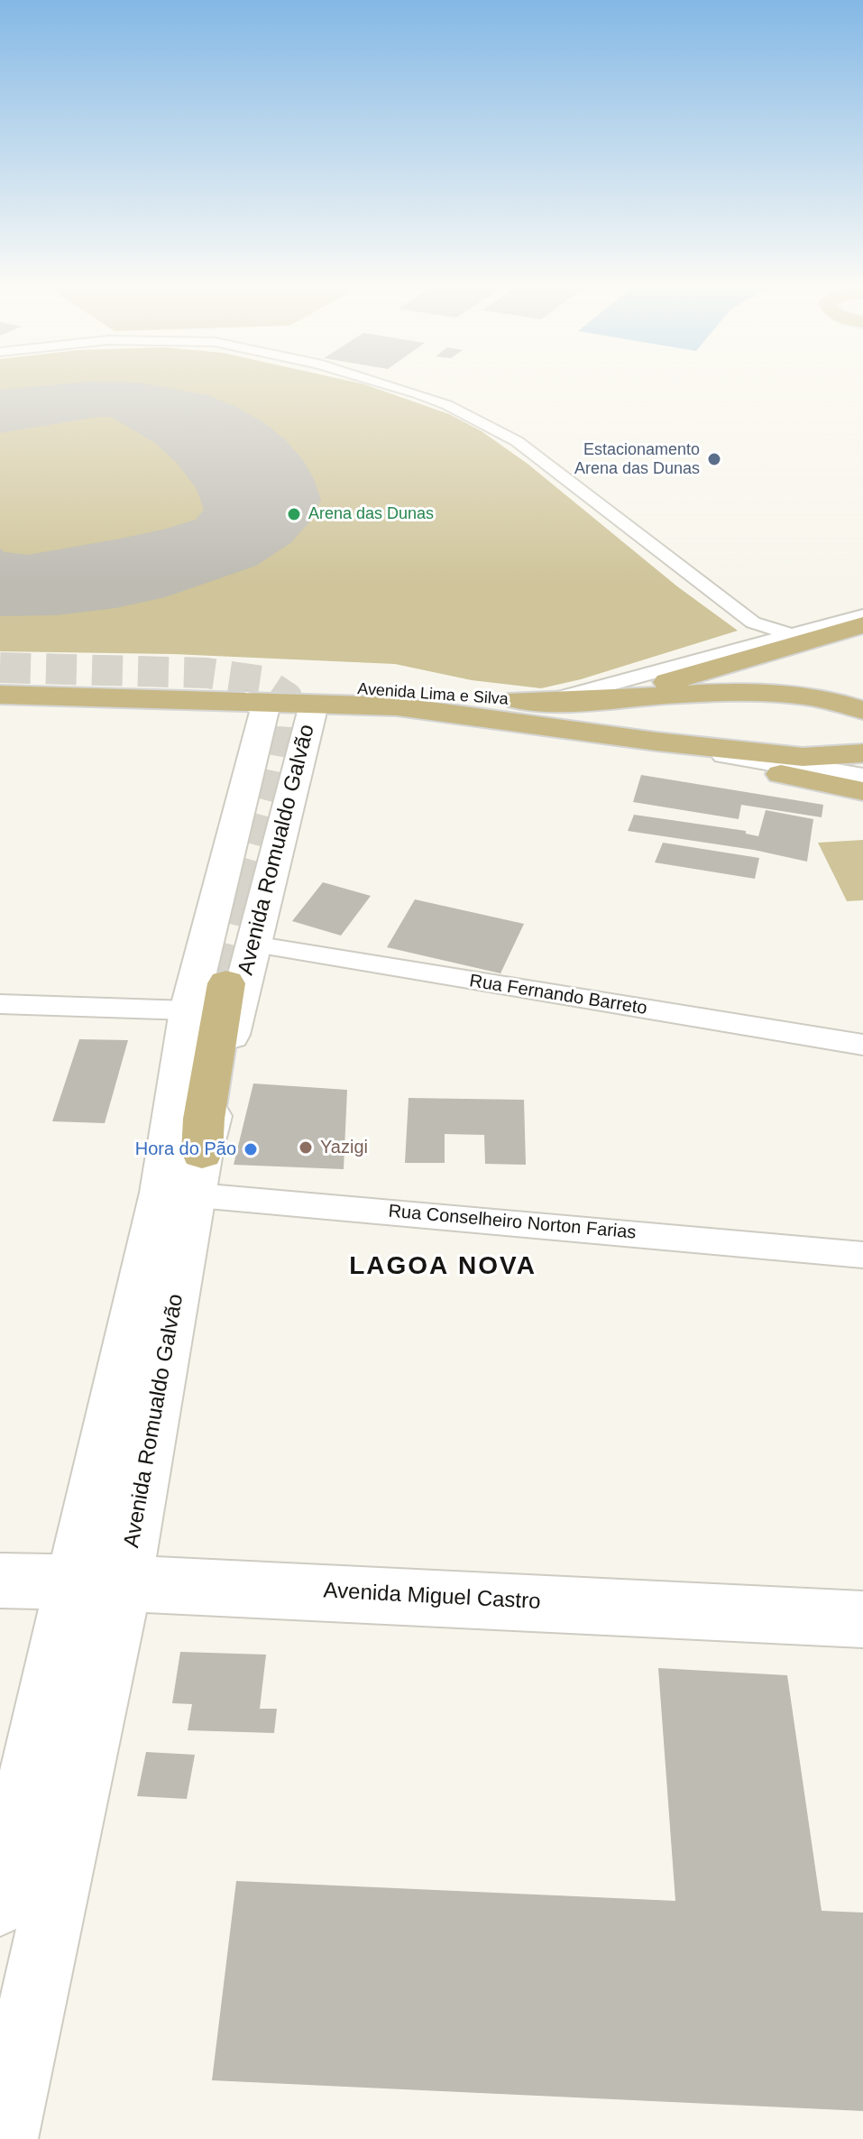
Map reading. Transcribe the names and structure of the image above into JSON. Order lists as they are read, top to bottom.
{
  "streets": {
    "main road": ["Avenida Lima e Silva", "Avenida Romualdo Galvão", "Avenida Miguel Castro"],
    "street": ["Rua Fernando Barreto", "Rua Conselheiro Norton Farias"]
  },
  "crossings": [
    ["Avenida Lima e Silva", "Avenida Romualdo Galvão"],
    ["Avenida Romualdo Galvão", "Rua Fernando Barreto"],
    ["Avenida Romualdo Galvão", "Rua Conselheiro Norton Farias"],
    ["Avenida Romualdo Galvão", "Avenida Miguel Castro"]
  ],
  "districts": ["LAGOA NOVA"],
  "places": [
    "Estacionamento Arena das Dunas",
    "Arena das Dunas",
    "Yazigi",
    "Hora do Pão"
  ]
}
